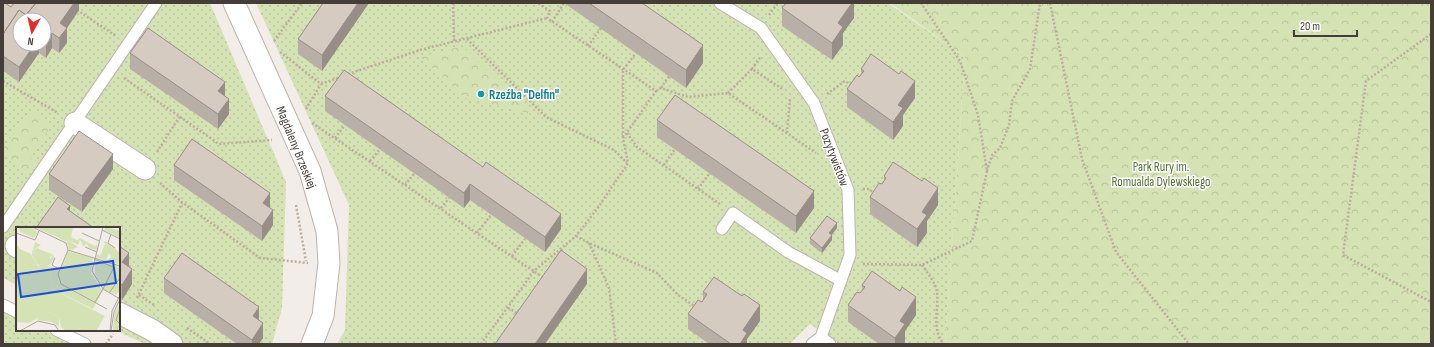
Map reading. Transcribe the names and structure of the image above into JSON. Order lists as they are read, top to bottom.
{
  "streets": {
    "street": ["Magdaleny Brzeskiej"],
    "lane": ["Pozytywistów"]
  },
  "parks": ["Park Rury im. Romualda Dylewskiego"],
  "places": ["Rzeźba \"Delfin\""],
  "scale_bar": "20 m",
  "north": "bottom"
}
